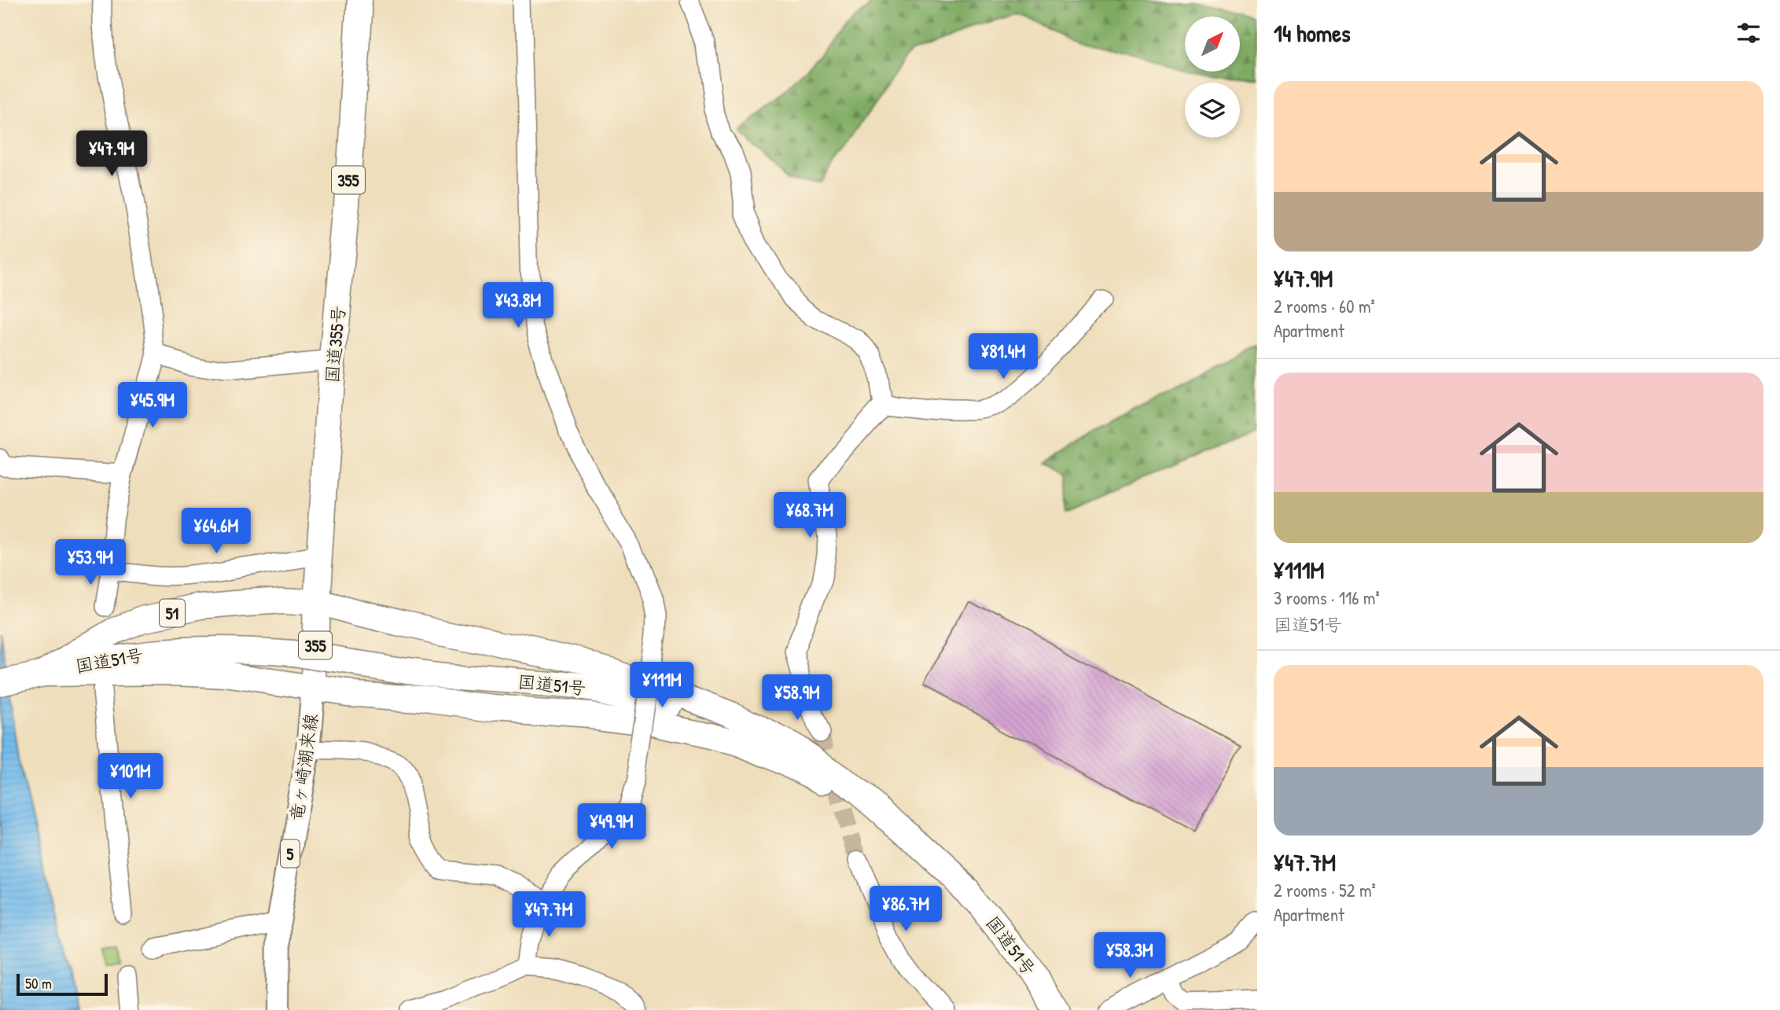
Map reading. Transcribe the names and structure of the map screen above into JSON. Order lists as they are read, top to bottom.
{
  "streets": {
    "highway": [
      "355",
      "国道355号",
      "51",
      "国道51号"
    ],
    "main road": ["竜ヶ崎潮来線", "5"]
  },
  "crossings": [
    ["国道355号", "51"],
    ["国道355号", "竜ヶ崎潮来線"],
    ["51", "国道51号"],
    ["51", "竜ヶ崎潮来線"]
  ],
  "scale_bar": "50 m",
  "north": "top right",
  "page": {
    "heading": "14 homes",
    "list": [
      {
        "name": "¥47.9M",
        "note": "2 rooms · 60 m² · Apartment"
      },
      {
        "name": "¥111M",
        "note": "3 rooms · 116 m² · 国道51号"
      },
      {
        "name": "¥47.7M",
        "note": "2 rooms · 52 m² · Apartment"
      }
    ],
    "price": [
      "¥47.9M",
      "¥43.8M",
      "¥81.4M",
      "¥45.9M",
      "¥68.7M",
      "¥64.6M",
      "¥53.9M",
      "¥111M",
      "¥58.9M",
      "¥101M",
      "¥49.9M",
      "¥86.7M",
      "¥47.7M",
      "¥58.3M"
    ],
    "scale": "50 m"
  }
}
